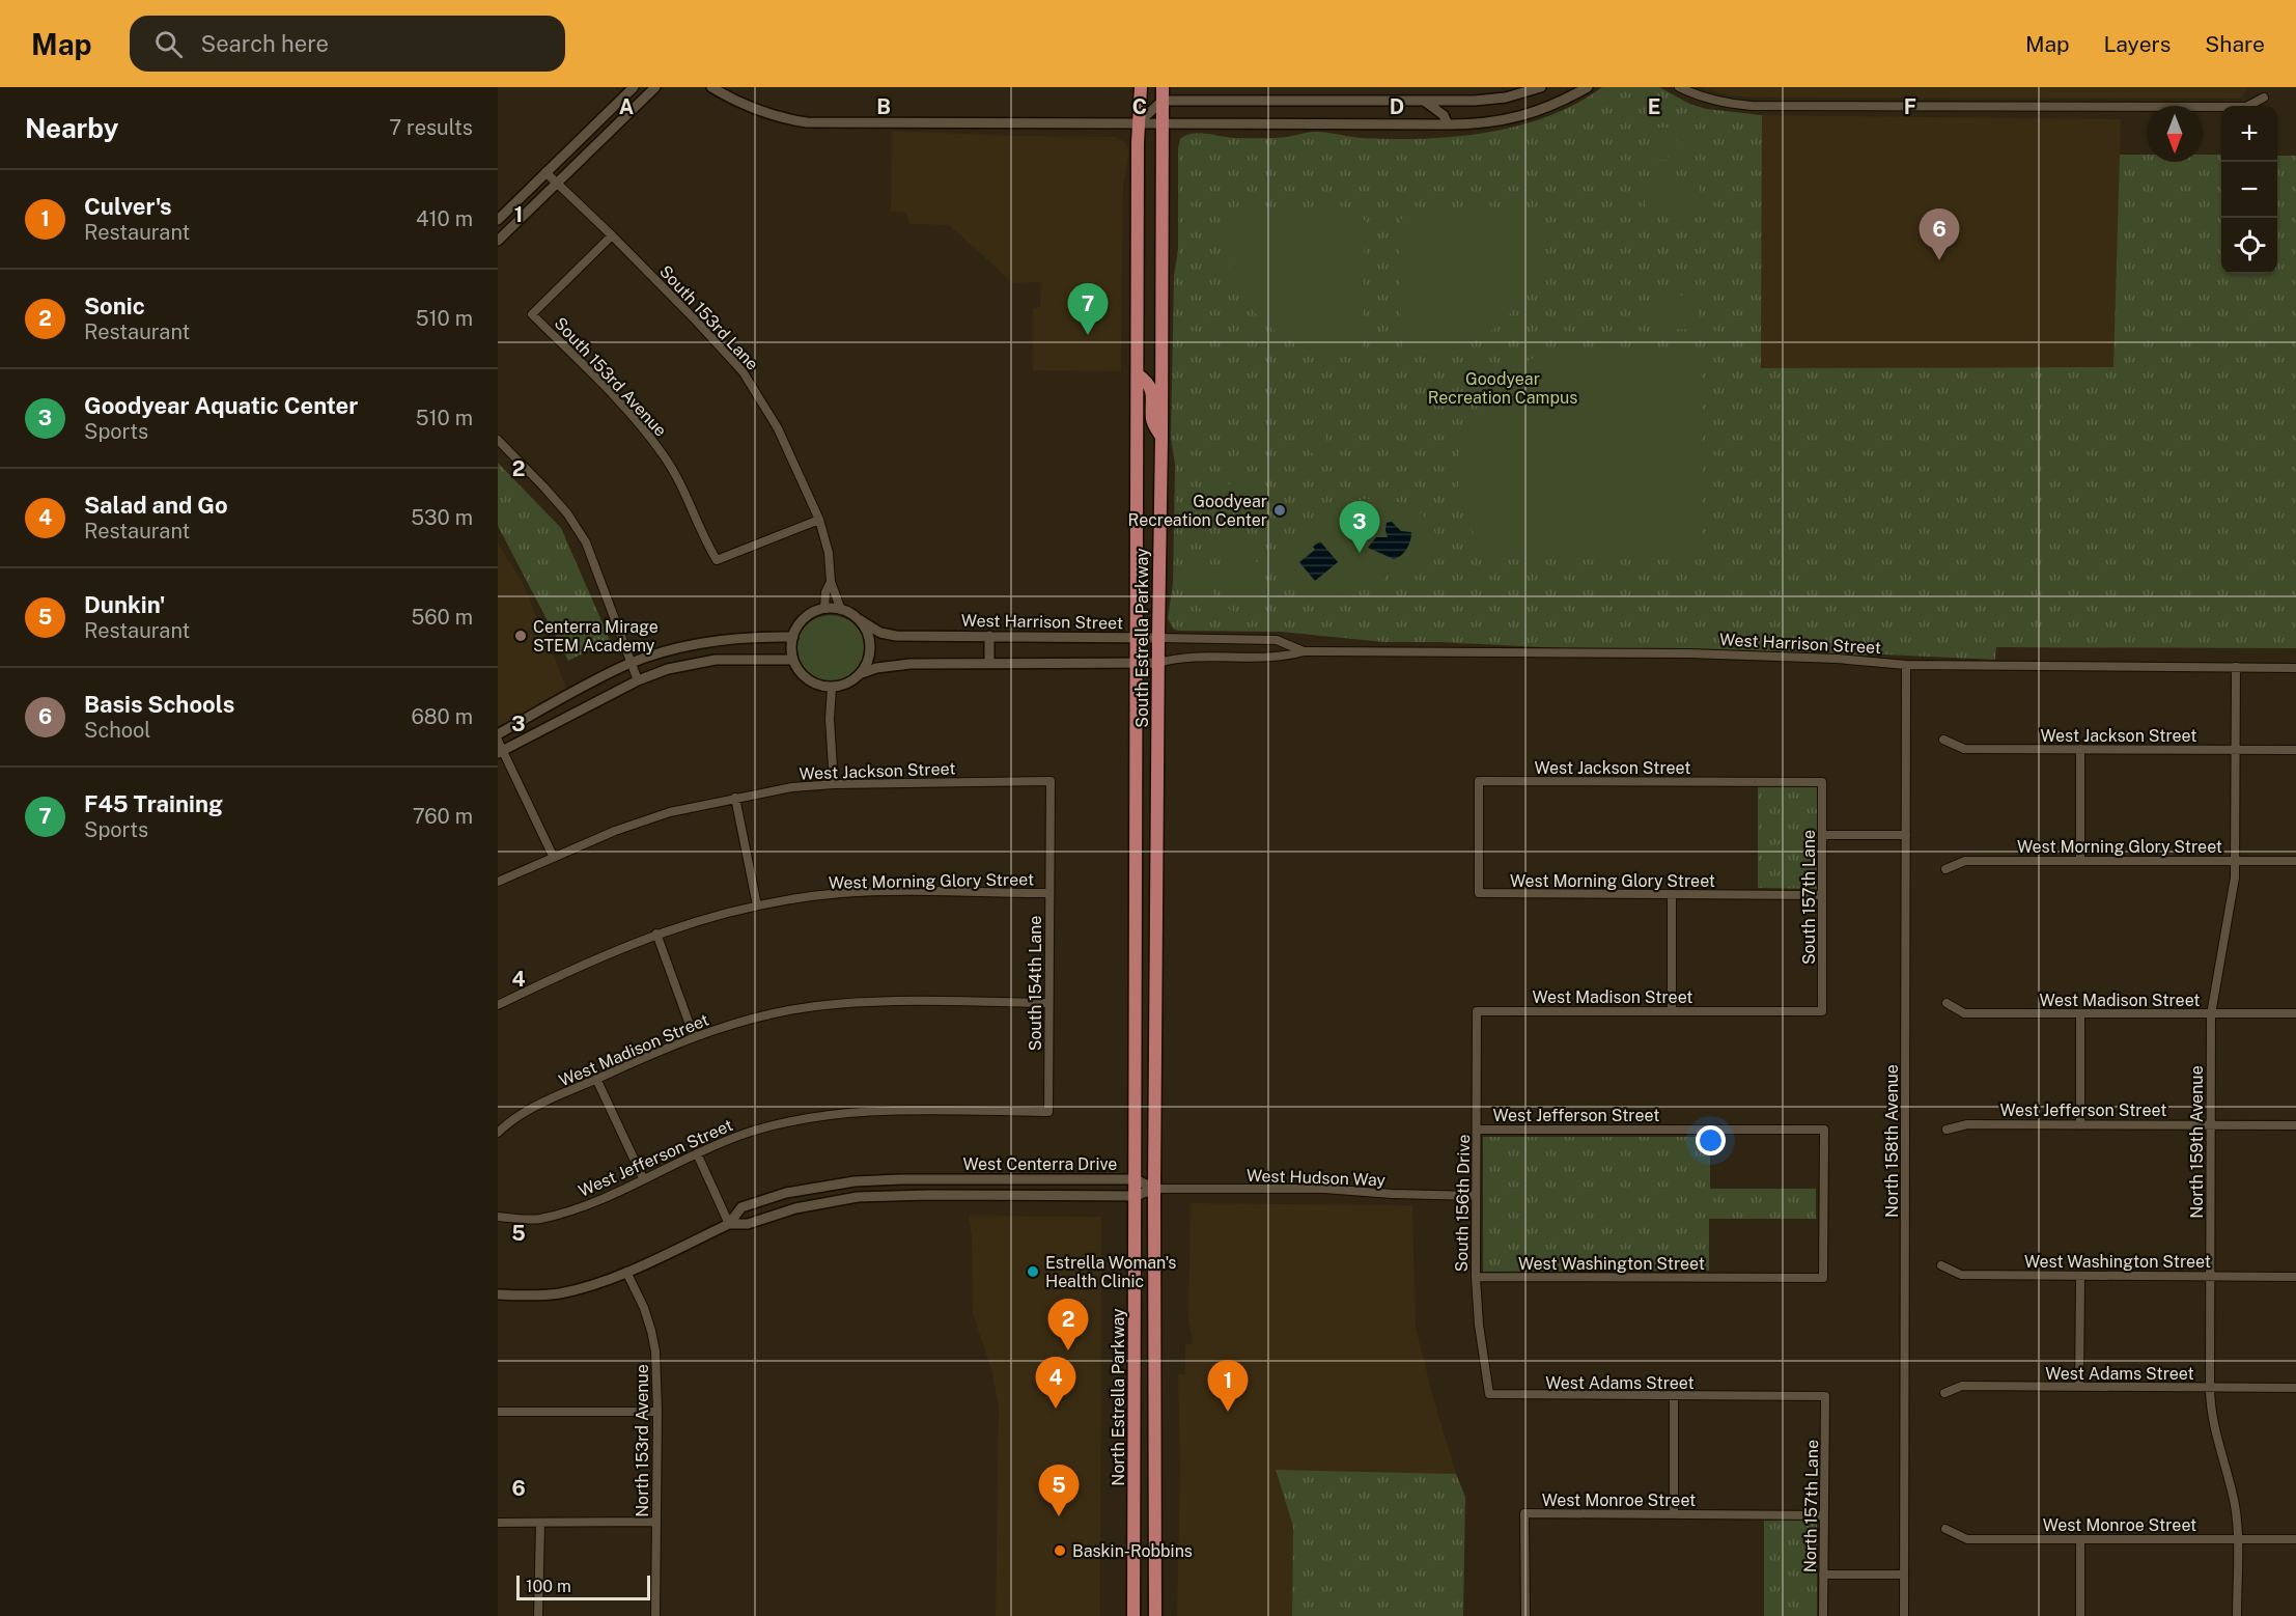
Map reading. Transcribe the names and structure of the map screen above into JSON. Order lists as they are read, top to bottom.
{
  "streets": {
    "main road": ["South Estrella Parkway", "North Estrella Parkway"],
    "street": [
      "South 153rd Lane",
      "South 153rd Avenue",
      "West Harrison Street",
      "West Jackson Street",
      "West Morning Glory Street",
      "South 157th Lane",
      "South 154th Lane",
      "West Madison Street",
      "West Jefferson Street",
      "North 158th Avenue",
      "North 159th Avenue",
      "West Centerra Drive",
      "West Hudson Way",
      "South 156th Drive",
      "West Washington Street",
      "West Adams Street",
      "North 153rd Avenue",
      "West Monroe Street",
      "North 157th Lane"
    ]
  },
  "crossings": [
    ["South 153rd Lane", "South 153rd Avenue"],
    ["South 153rd Lane", "West Harrison Street"],
    ["West Harrison Street", "South Estrella Parkway"],
    ["West Harrison Street", "North 158th Avenue"],
    ["West Harrison Street", "North 159th Avenue"],
    ["South Estrella Parkway", "West Centerra Drive"],
    ["South Estrella Parkway", "West Hudson Way"],
    ["South Estrella Parkway", "North Estrella Parkway"],
    ["West Jackson Street", "West Morning Glory Street"],
    ["West Jackson Street", "South 157th Lane"],
    ["West Jackson Street", "South 154th Lane"],
    ["West Jackson Street", "North 159th Avenue"],
    ["West Morning Glory Street", "South 157th Lane"],
    ["West Morning Glory Street", "South 154th Lane"],
    ["West Morning Glory Street", "North 159th Avenue"],
    ["South 157th Lane", "West Madison Street"],
    ["South 154th Lane", "West Madison Street"],
    ["South 154th Lane", "West Jefferson Street"],
    ["West Madison Street", "North 159th Avenue"],
    ["West Madison Street", "South 156th Drive"],
    ["West Jefferson Street", "North 159th Avenue"],
    ["West Jefferson Street", "South 156th Drive"],
    ["West Jefferson Street", "West Washington Street"],
    ["North 159th Avenue", "West Washington Street"],
    ["North 159th Avenue", "West Adams Street"],
    ["North 159th Avenue", "West Monroe Street"],
    ["West Centerra Drive", "West Hudson Way"],
    ["West Centerra Drive", "North Estrella Parkway"],
    ["West Centerra Drive", "North 153rd Avenue"],
    ["West Hudson Way", "South 156th Drive"],
    ["South 156th Drive", "West Washington Street"],
    ["South 156th Drive", "West Adams Street"],
    ["West Adams Street", "North 157th Lane"],
    ["West Monroe Street", "North 157th Lane"]
  ],
  "parks": ["Goodyear Recreation Campus"],
  "places": [
    "Goodyear Recreation Center",
    "Centerra Mirage STEM Academy",
    "Estrella Woman's Health Clinic",
    "Baskin-Robbins"
  ],
  "scale_bar": "100 m",
  "north": "bottom",
  "page": {
    "header": "Map",
    "search": "Search here",
    "nav": ["Map", "Layers", "Share"],
    "heading": ["Nearby", "7 results"],
    "map_buttons": ["+", "−"],
    "list": [
      {
        "mark": "1",
        "name": "Culver's",
        "note": "Restaurant",
        "value": "410 m"
      },
      {
        "mark": "2",
        "name": "Sonic",
        "note": "Restaurant",
        "value": "510 m"
      },
      {
        "mark": "3",
        "name": "Goodyear Aquatic Center",
        "note": "Sports",
        "value": "510 m"
      },
      {
        "mark": "4",
        "name": "Salad and Go",
        "note": "Restaurant",
        "value": "530 m"
      },
      {
        "mark": "5",
        "name": "Dunkin'",
        "note": "Restaurant",
        "value": "560 m"
      },
      {
        "mark": "6",
        "name": "Basis Schools",
        "note": "School",
        "value": "680 m"
      },
      {
        "mark": "7",
        "name": "F45 Training",
        "note": "Sports",
        "value": "760 m"
      }
    ],
    "pins": [
      "6",
      "7",
      "3",
      "2",
      "4",
      "1",
      "5"
    ],
    "scale": "100 m"
  },
  "grid": {
    "columns": [
      "A",
      "B",
      "C",
      "D",
      "E",
      "F"
    ],
    "rows": [
      "1",
      "2",
      "3",
      "4",
      "5",
      "6"
    ]
  }
}
